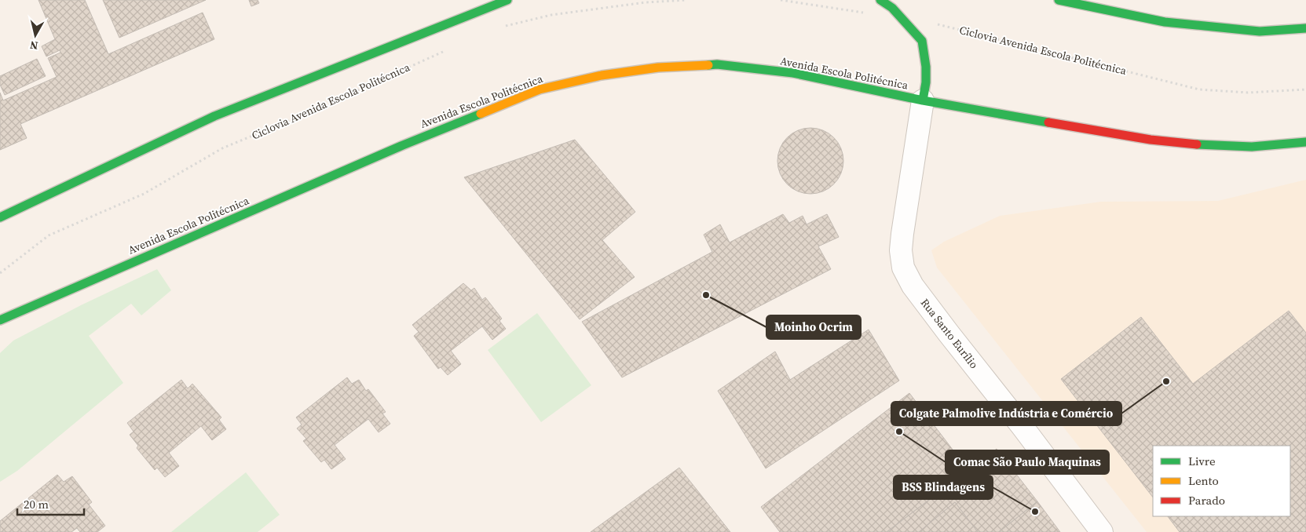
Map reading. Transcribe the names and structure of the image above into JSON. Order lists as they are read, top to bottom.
{
  "streets": {
    "highway": ["Avenida Escola Politécnica"],
    "street": ["Rua Santo Eurílio"],
    "path": ["Ciclovia Avenida Escola Politécnica"]
  },
  "crossings": [
    ["Avenida Escola Politécnica", "Rua Santo Eurílio"]
  ],
  "places": [
    "Moinho Ocrim",
    "Colgate Palmolive Indústria e Comércio",
    "Comac São Paulo Maquinas",
    "BSS Blindagens"
  ],
  "legend": ["Livre", "Lento", "Parado"],
  "scale_bar": "20 m",
  "north": "bottom"
}
